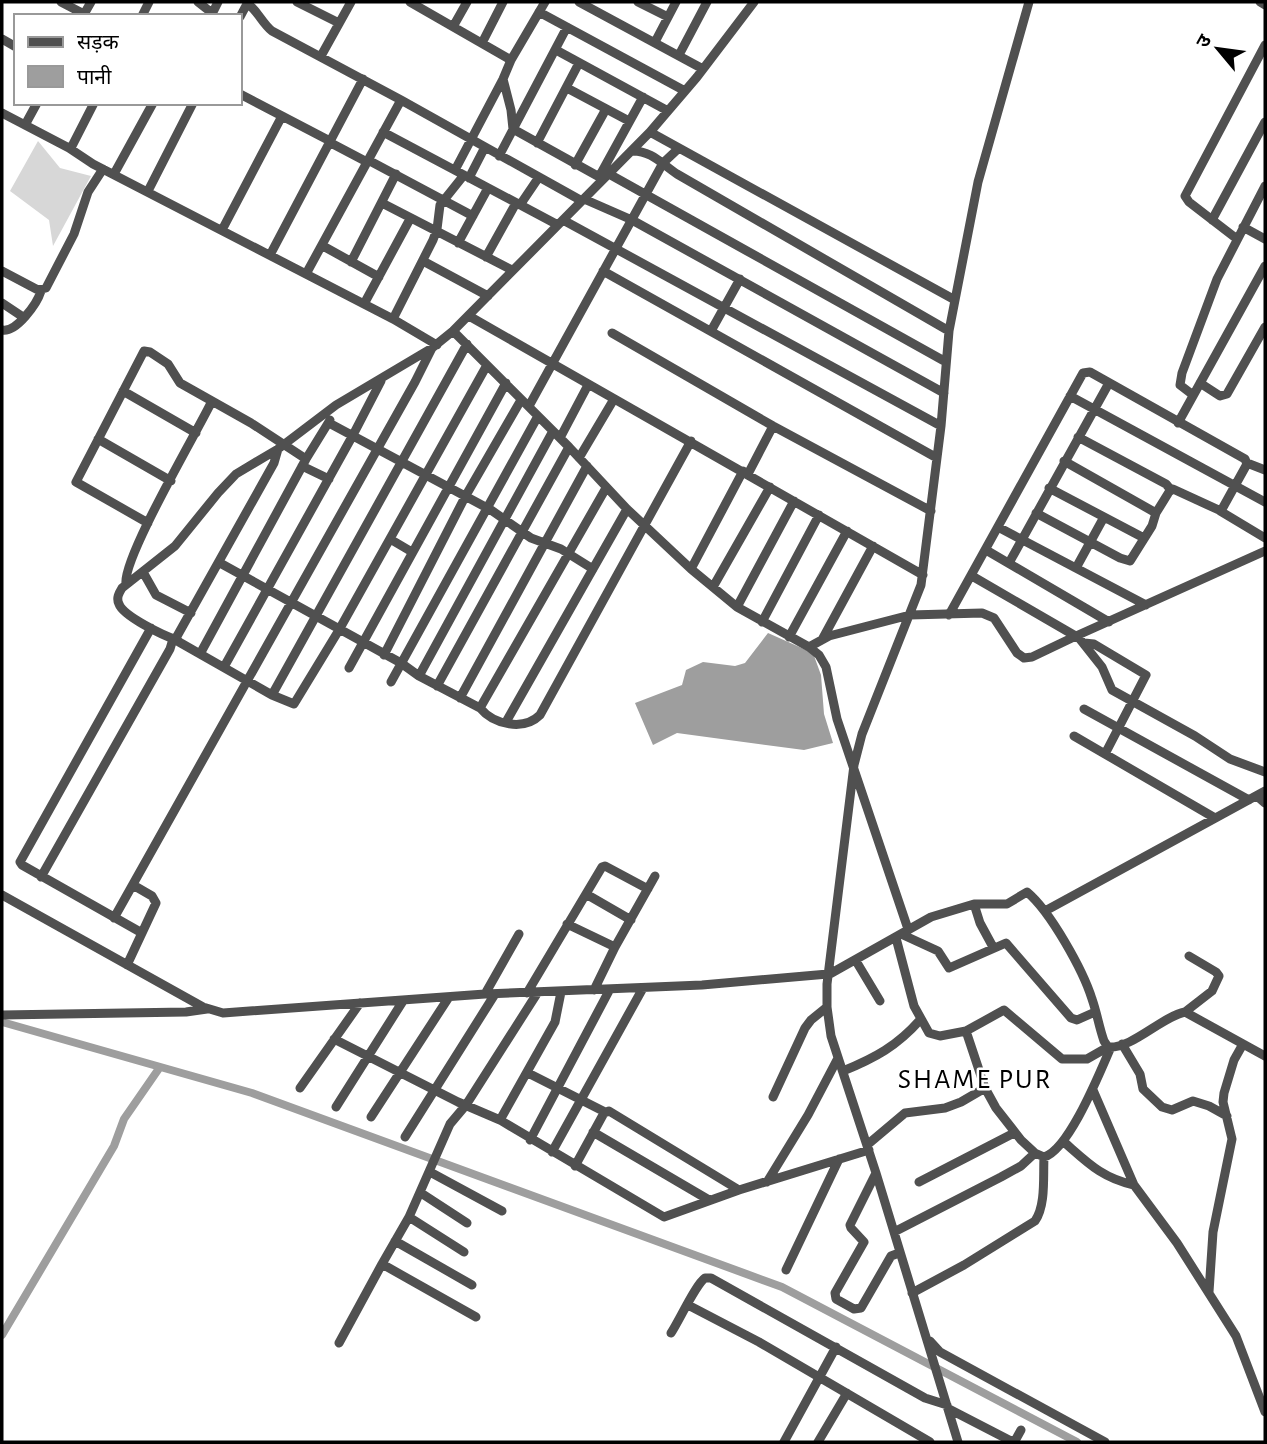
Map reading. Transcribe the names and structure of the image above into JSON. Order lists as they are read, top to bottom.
{
  "districts": ["SHAME PUR"],
  "legend": ["सड़क", "पानी"],
  "north": "top left"
}
